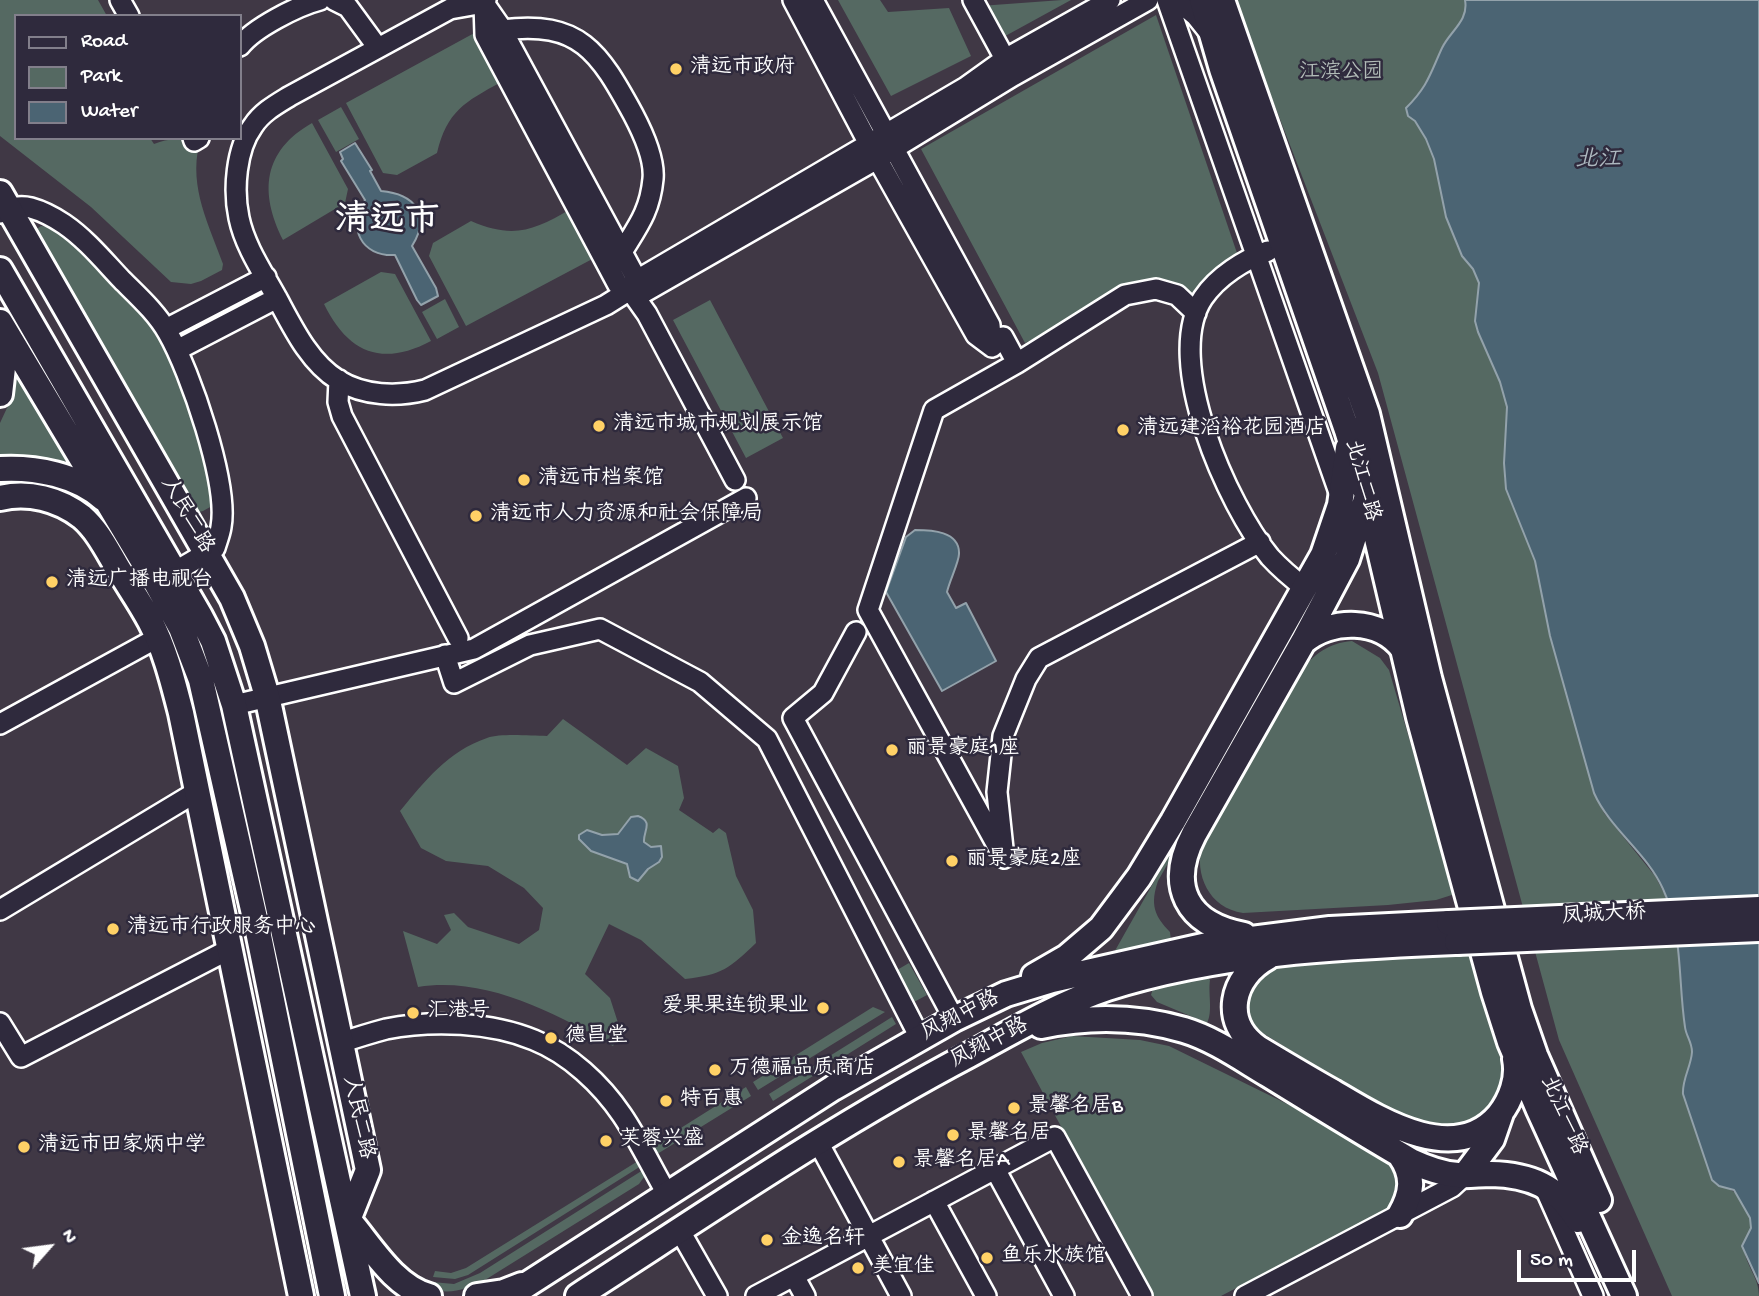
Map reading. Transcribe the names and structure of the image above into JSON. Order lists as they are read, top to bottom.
{
  "streets": {
    "main road": [
      "北江二路",
      "人民二路",
      "凤城大桥",
      "风翔中路",
      "凤翔中路",
      "北江一路"
    ]
  },
  "crossings": [
    ["北江二路", "凤城大桥"],
    ["北江二路", "风翔中路"],
    ["北江二路", "凤翔中路"],
    ["北江二路", "北江一路"],
    ["凤城大桥", "风翔中路"],
    ["凤城大桥", "凤翔中路"],
    ["凤城大桥", "北江一路"],
    ["风翔中路", "凤翔中路"],
    ["风翔中路", "北江一路"],
    ["凤翔中路", "北江一路"]
  ],
  "districts": ["清远市"],
  "water": ["北江"],
  "parks": ["江滨公园"],
  "places": [
    "清远市政府",
    "清远市城市规划展示馆",
    "清远建滔裕花园酒店",
    "清远市档案馆",
    "清远市人力资源和社会保障局",
    "清远广播电视台",
    "丽景豪庭1座",
    "丽景豪庭2座",
    "清远市行政服务中心",
    "爱果果连锁果业",
    "汇港号",
    "德昌堂",
    "万德福品质商店",
    "特百惠",
    "景馨名居B",
    "景馨名居",
    "芙蓉兴盛",
    "清远市田家炳中学",
    "景馨名居A",
    "金逸名轩",
    "鱼乐水族馆",
    "美宜佳"
  ],
  "legend": ["Road", "Park", "Water"],
  "scale_bar": "50 m",
  "north": "top right"
}
